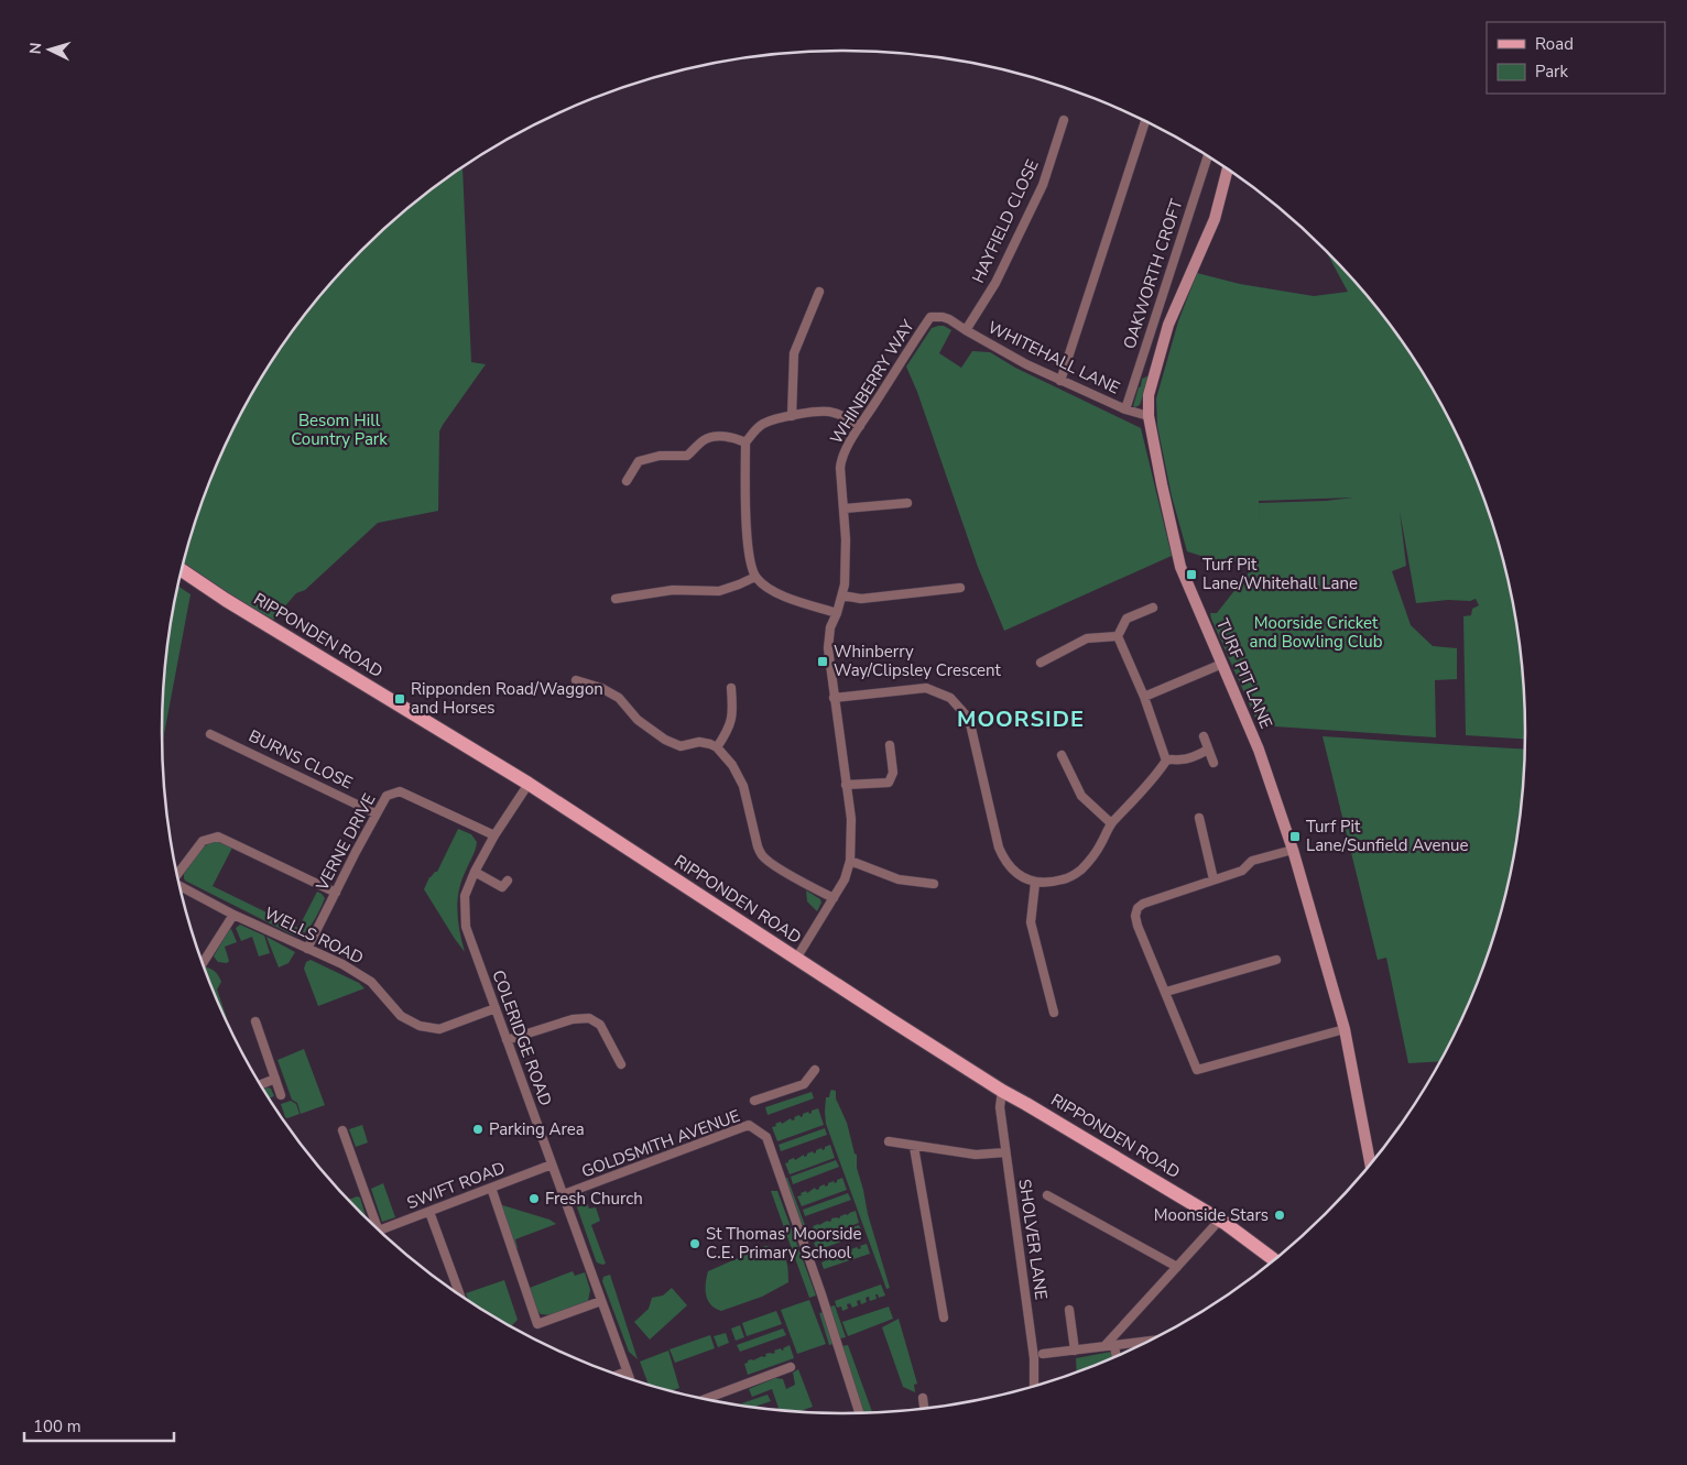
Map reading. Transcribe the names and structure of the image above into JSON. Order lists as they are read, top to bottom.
{
  "streets": {
    "main road": ["RIPPONDEN ROAD"],
    "street": [
      "HAYFIELD CLOSE",
      "OAKWORTH CROFT",
      "WHITEHALL LANE",
      "WHINBERRY WAY",
      "TURF PIT LANE",
      "BURNS CLOSE",
      "VERNE DRIVE",
      "WELLS ROAD",
      "COLERIDGE ROAD",
      "GOLDSMITH AVENUE",
      "SWIFT ROAD",
      "SHOLVER LANE"
    ]
  },
  "crossings": [
    ["HAYFIELD CLOSE", "WHITEHALL LANE"],
    ["OAKWORTH CROFT", "WHITEHALL LANE"],
    ["WHITEHALL LANE", "WHINBERRY WAY"],
    ["WHITEHALL LANE", "TURF PIT LANE"],
    ["WHINBERRY WAY", "RIPPONDEN ROAD"],
    ["RIPPONDEN ROAD", "COLERIDGE ROAD"],
    ["RIPPONDEN ROAD", "SHOLVER LANE"],
    ["BURNS CLOSE", "VERNE DRIVE"],
    ["VERNE DRIVE", "WELLS ROAD"],
    ["VERNE DRIVE", "COLERIDGE ROAD"],
    ["WELLS ROAD", "COLERIDGE ROAD"],
    ["COLERIDGE ROAD", "GOLDSMITH AVENUE"],
    ["COLERIDGE ROAD", "SWIFT ROAD"]
  ],
  "districts": ["MOORSIDE"],
  "parks": ["Besom Hill Country Park", "Moorside Cricket and Bowling Club"],
  "places": {
    "transit": [
      "Turf Pit Lane/Whitehall Lane",
      "Whinberry Way/Clipsley Crescent",
      "Ripponden Road/Waggon and Horses",
      "Turf Pit Lane/Sunfield Avenue"
    ],
    "other": [
      "Parking Area",
      "Fresh Church",
      "Moonside Stars",
      "St Thomas' Moorside C.E. Primary School"
    ]
  },
  "legend": ["Road", "Park"],
  "scale_bar": "100 m",
  "north": "left"
}
